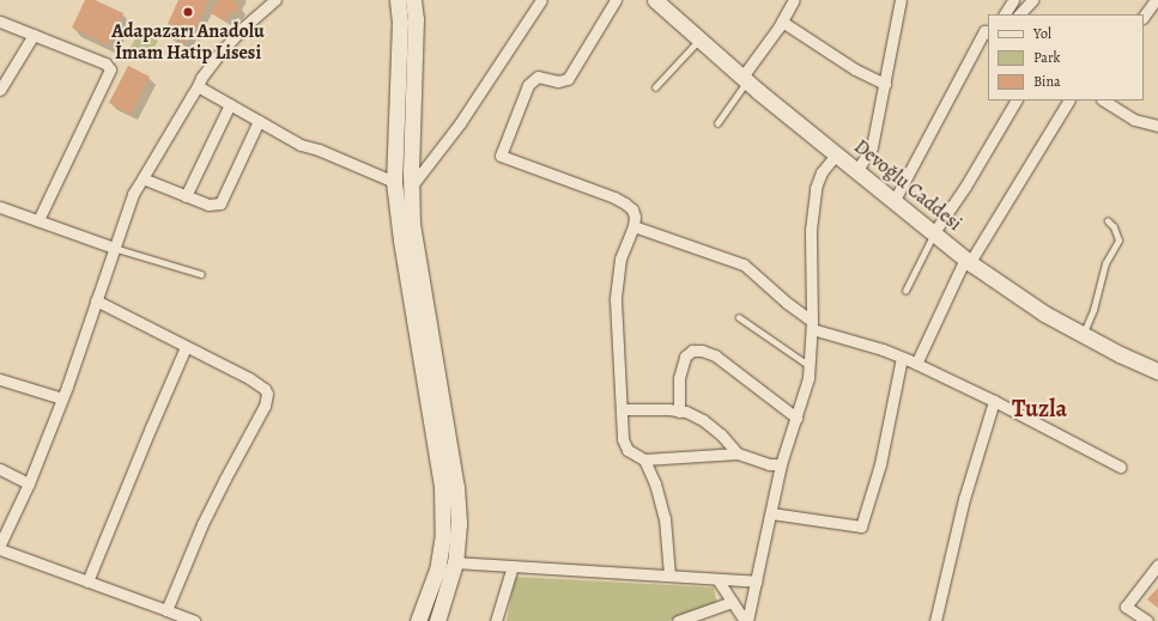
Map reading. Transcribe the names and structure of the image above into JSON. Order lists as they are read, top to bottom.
{
  "streets": {
    "street": ["Devoğlu Caddesi"]
  },
  "districts": ["Tuzla"],
  "places": ["Adapazarı Anadolu İmam Hatip Lisesi"],
  "legend": ["Yol", "Park", "Bina"]
}
